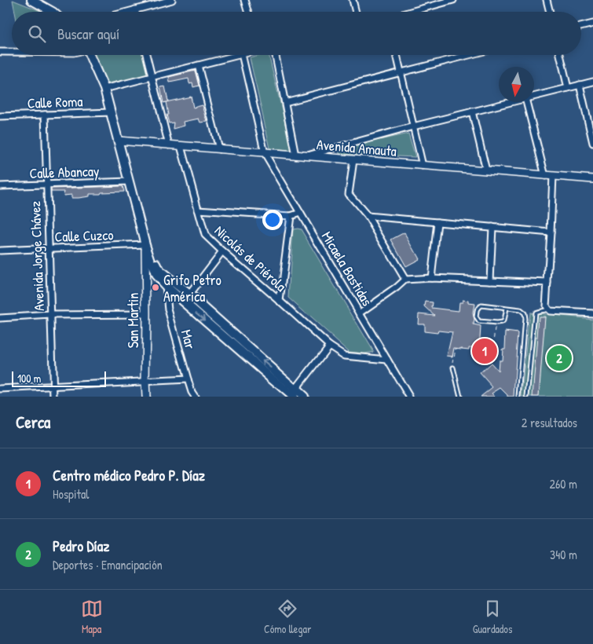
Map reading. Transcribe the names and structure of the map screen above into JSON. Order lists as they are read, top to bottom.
{
  "streets": {
    "street": [
      "Calle Roma",
      "Avenida Amauta",
      "Calle Abancay",
      "Calle Cuzco",
      "Avenida Jorge Chávez",
      "Nicolás de Piérola",
      "Micaela Bastidas",
      "San Martin",
      "Mar"
    ]
  },
  "crossings": [
    ["Calle Roma", "Avenida Jorge Chávez"],
    ["Avenida Amauta", "Nicolás de Piérola"],
    ["Avenida Amauta", "Micaela Bastidas"],
    ["Calle Abancay", "Avenida Jorge Chávez"],
    ["Calle Cuzco", "Avenida Jorge Chávez"],
    ["Calle Cuzco", "San Martin"],
    ["Nicolás de Piérola", "Micaela Bastidas"]
  ],
  "places": ["Grifo Petro América"],
  "scale_bar": "100 m",
  "north": "bottom",
  "page": {
    "search": "Buscar aquí",
    "pins": ["1", "2"],
    "scale": "100 m",
    "heading": ["Cerca", "2 resultados"],
    "list": [
      {
        "mark": "1",
        "name": "Centro médico Pedro P. Díaz",
        "note": "Hospital",
        "value": "260 m"
      },
      {
        "mark": "2",
        "name": "Pedro Díaz",
        "note": "Deportes · Emancipación",
        "value": "340 m"
      }
    ],
    "nav": ["Mapa", "Cómo llegar", "Guardados"]
  }
}
